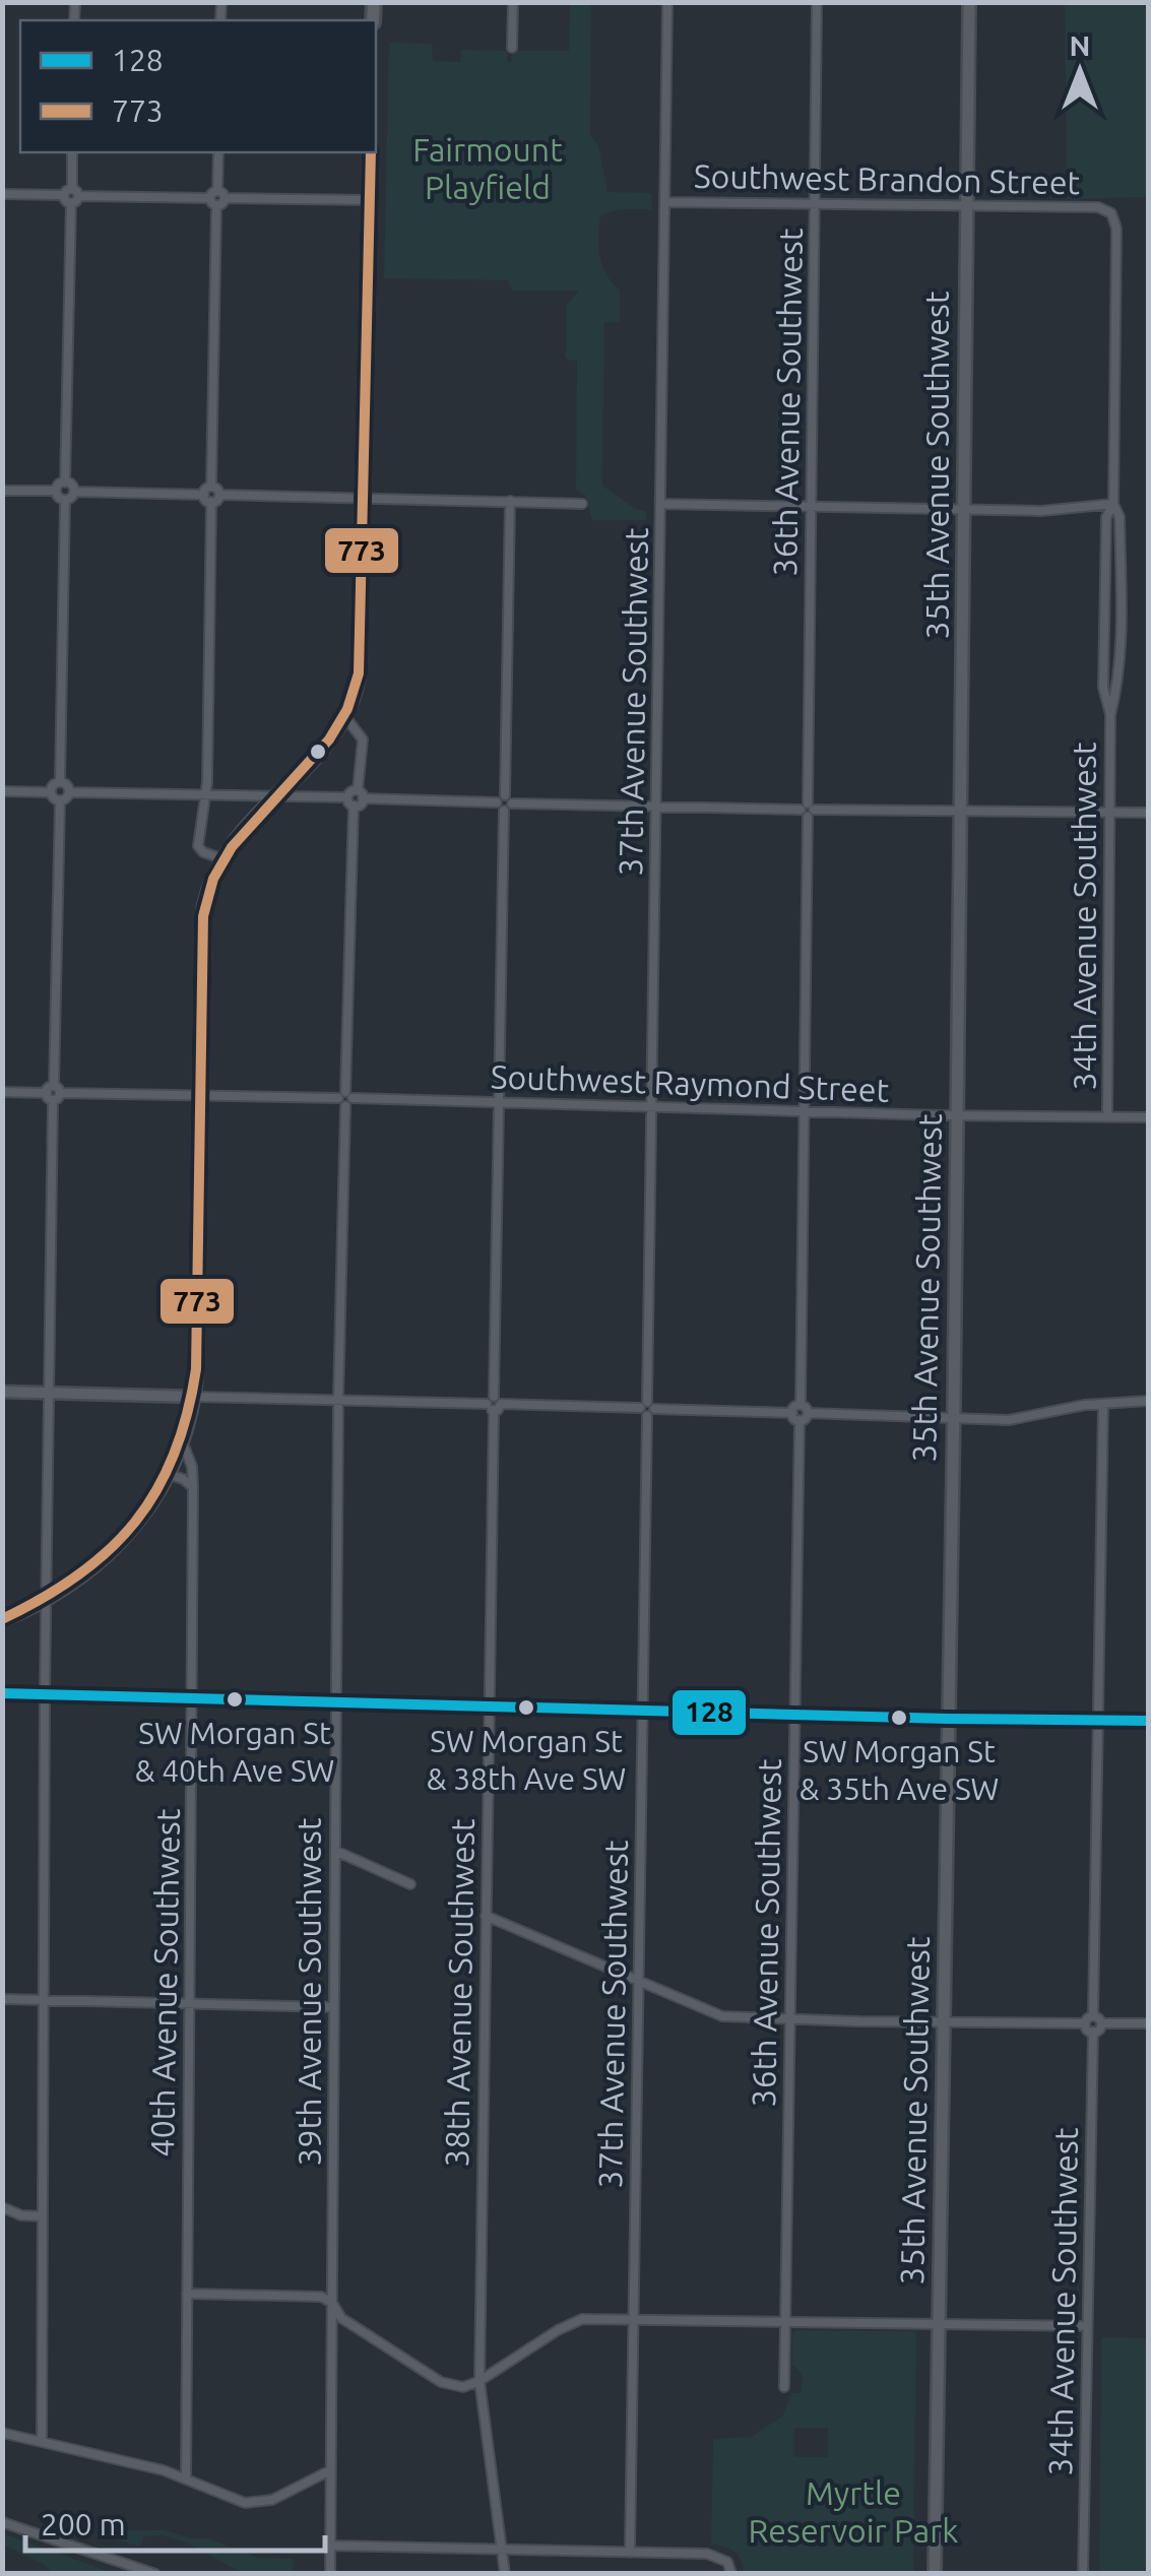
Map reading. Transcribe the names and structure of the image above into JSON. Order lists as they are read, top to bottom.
{
  "streets": {
    "main road": ["35th Avenue Southwest"],
    "street": [
      "Southwest Brandon Street",
      "36th Avenue Southwest",
      "37th Avenue Southwest",
      "34th Avenue Southwest",
      "Southwest Raymond Street",
      "40th Avenue Southwest",
      "39th Avenue Southwest",
      "38th Avenue Southwest"
    ]
  },
  "crossings": [
    ["Southwest Brandon Street", "36th Avenue Southwest"],
    ["Southwest Brandon Street", "35th Avenue Southwest"],
    ["Southwest Brandon Street", "37th Avenue Southwest"],
    ["Southwest Brandon Street", "34th Avenue Southwest"],
    ["36th Avenue Southwest", "Southwest Raymond Street"],
    ["35th Avenue Southwest", "Southwest Raymond Street"],
    ["37th Avenue Southwest", "Southwest Raymond Street"],
    ["34th Avenue Southwest", "Southwest Raymond Street"],
    ["Southwest Raymond Street", "39th Avenue Southwest"],
    ["Southwest Raymond Street", "38th Avenue Southwest"]
  ],
  "parks": ["Fairmount Playfield", "Myrtle Reservoir Park"],
  "places": ["SW Morgan St & 40th Ave SW", "SW Morgan St & 38th Ave SW", "SW Morgan St & 35th Ave SW"],
  "lines": ["transit line 773", "transit line 128"],
  "legend": ["128", "773"],
  "scale_bar": "200 m",
  "north": "top"
}
